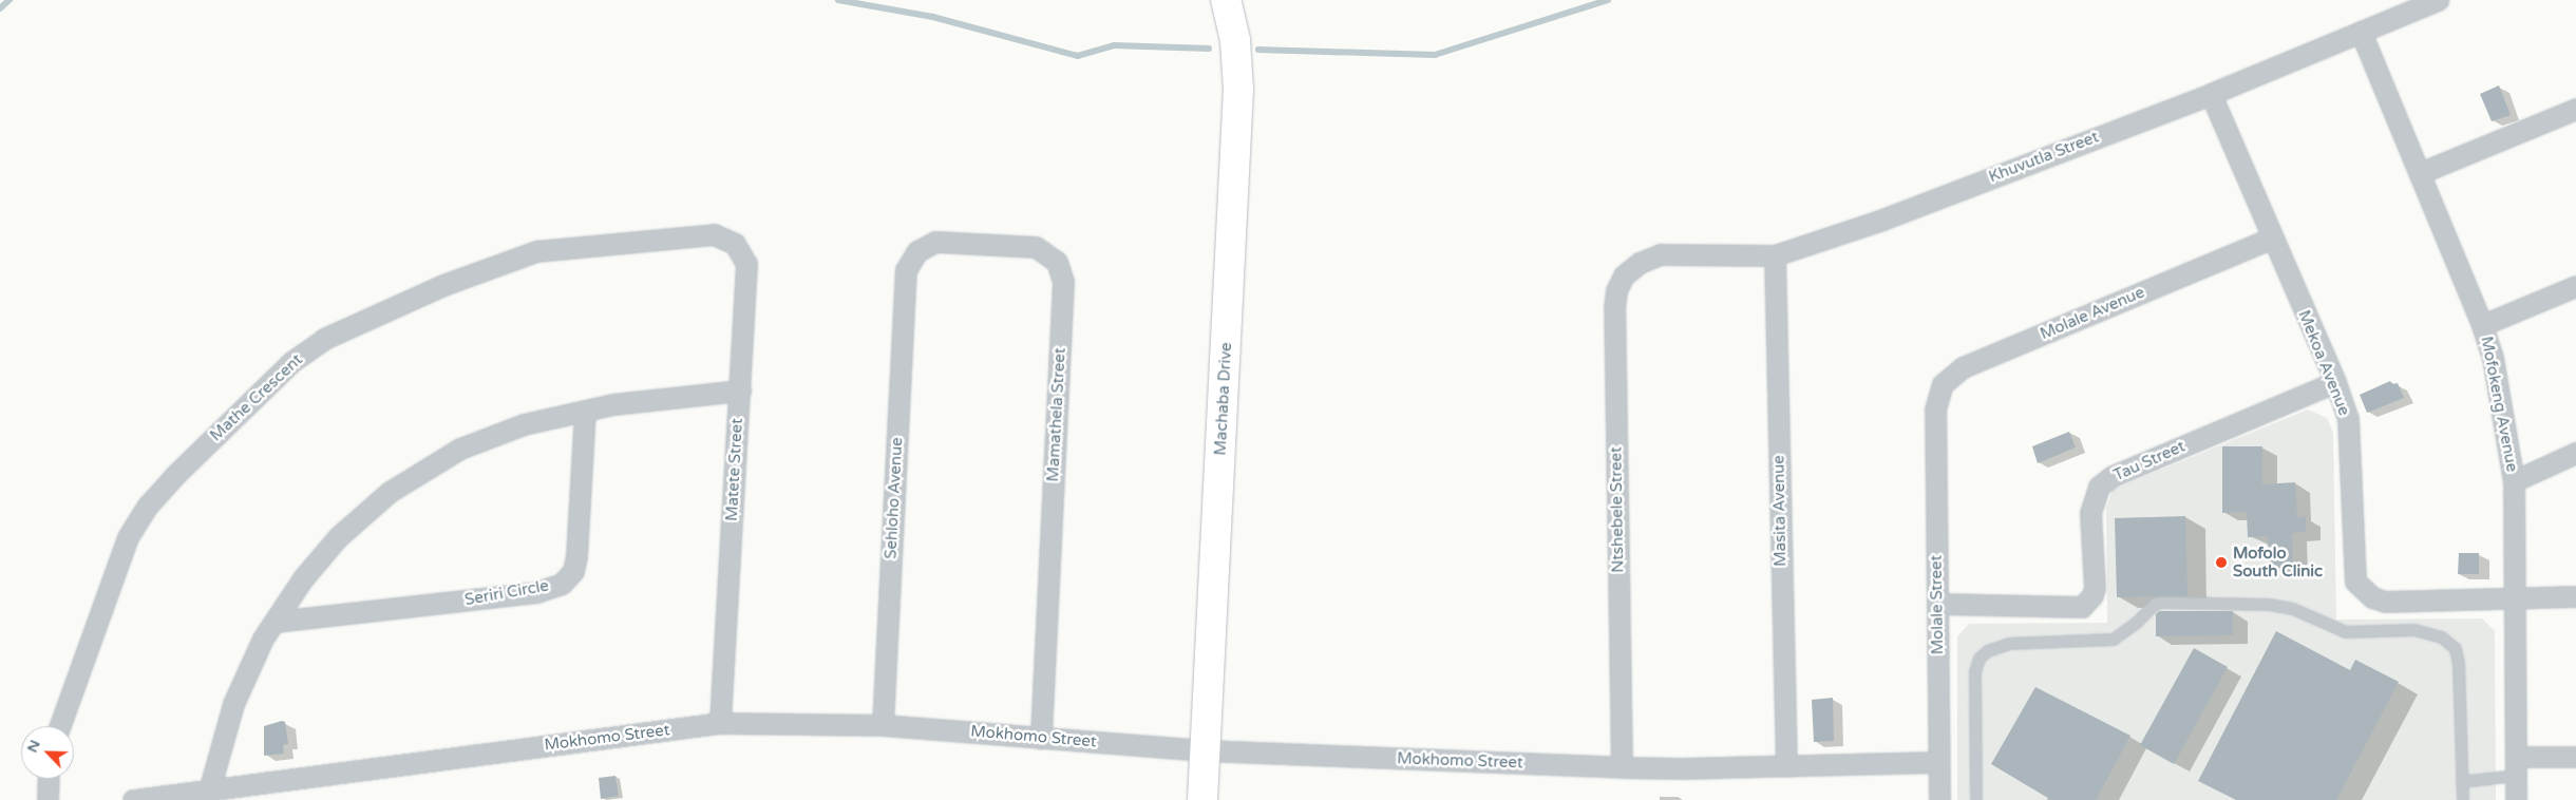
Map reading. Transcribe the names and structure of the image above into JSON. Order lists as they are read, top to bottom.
{
  "streets": {
    "street": [
      "Khuvutla Street",
      "Molale Avenue",
      "Mekoa Avenue",
      "Mathe Crescent",
      "Machaba Drive",
      "Mofokeng Avenue",
      "Mamathela Street",
      "Tau Street",
      "Matete Street",
      "Sehloho Avenue",
      "Ntshebele Street",
      "Masita Avenue",
      "Seriri Circle",
      "Molale Street",
      "Mokhomo Street"
    ]
  },
  "crossings": [
    ["Khuvutla Street", "Mekoa Avenue"],
    ["Khuvutla Street", "Mofokeng Avenue"],
    ["Khuvutla Street", "Ntshebele Street"],
    ["Khuvutla Street", "Masita Avenue"],
    ["Molale Avenue", "Mekoa Avenue"],
    ["Molale Avenue", "Molale Street"],
    ["Mekoa Avenue", "Mofokeng Avenue"],
    ["Mekoa Avenue", "Tau Street"],
    ["Mathe Crescent", "Matete Street"],
    ["Machaba Drive", "Mokhomo Street"],
    ["Mamathela Street", "Sehloho Avenue"],
    ["Mamathela Street", "Mokhomo Street"],
    ["Tau Street", "Molale Street"],
    ["Matete Street", "Mokhomo Street"],
    ["Sehloho Avenue", "Mokhomo Street"],
    ["Ntshebele Street", "Mokhomo Street"],
    ["Masita Avenue", "Mokhomo Street"],
    ["Molale Street", "Mokhomo Street"]
  ],
  "places": ["Mofolo South Clinic"],
  "north": "top left"
}
